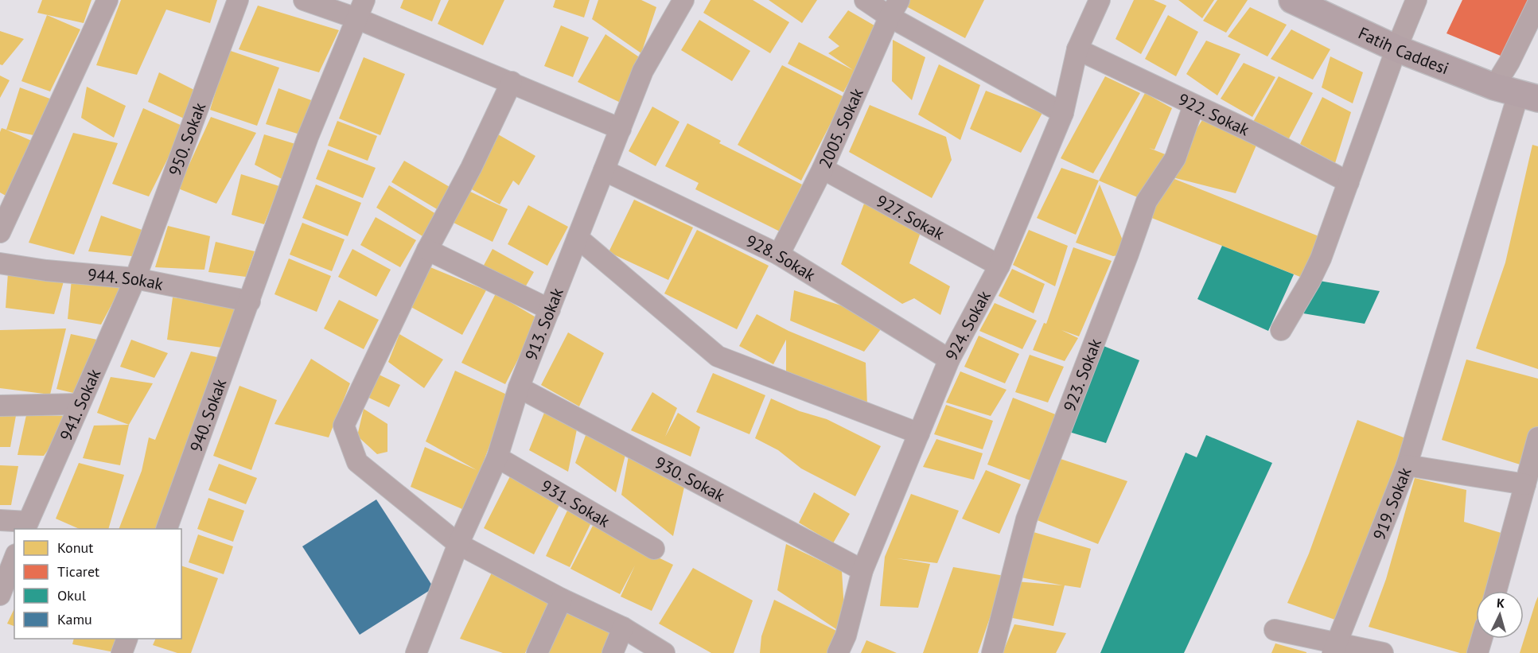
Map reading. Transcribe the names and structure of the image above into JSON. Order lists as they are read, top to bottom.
{
  "streets": {
    "main road": ["Fatih Caddesi"],
    "street": [
      "922. Sokak",
      "2005. Sokak",
      "950. Sokak",
      "927. Sokak",
      "928. Sokak",
      "944. Sokak",
      "913. Sokak",
      "924. Sokak",
      "923. Sokak",
      "941. Sokak",
      "940. Sokak",
      "930. Sokak",
      "931. Sokak",
      "919. Sokak"
    ]
  },
  "crossings": [
    ["922. Sokak", "924. Sokak"],
    ["922. Sokak", "923. Sokak"],
    ["2005. Sokak", "927. Sokak"],
    ["2005. Sokak", "928. Sokak"],
    ["950. Sokak", "944. Sokak"],
    ["950. Sokak", "941. Sokak"],
    ["927. Sokak", "924. Sokak"],
    ["928. Sokak", "913. Sokak"],
    ["928. Sokak", "924. Sokak"],
    ["944. Sokak", "941. Sokak"],
    ["944. Sokak", "940. Sokak"],
    ["913. Sokak", "930. Sokak"],
    ["913. Sokak", "931. Sokak"],
    ["924. Sokak", "930. Sokak"]
  ],
  "legend": [
    "Konut",
    "Ticaret",
    "Okul",
    "Kamu"
  ],
  "north": "top"
}
